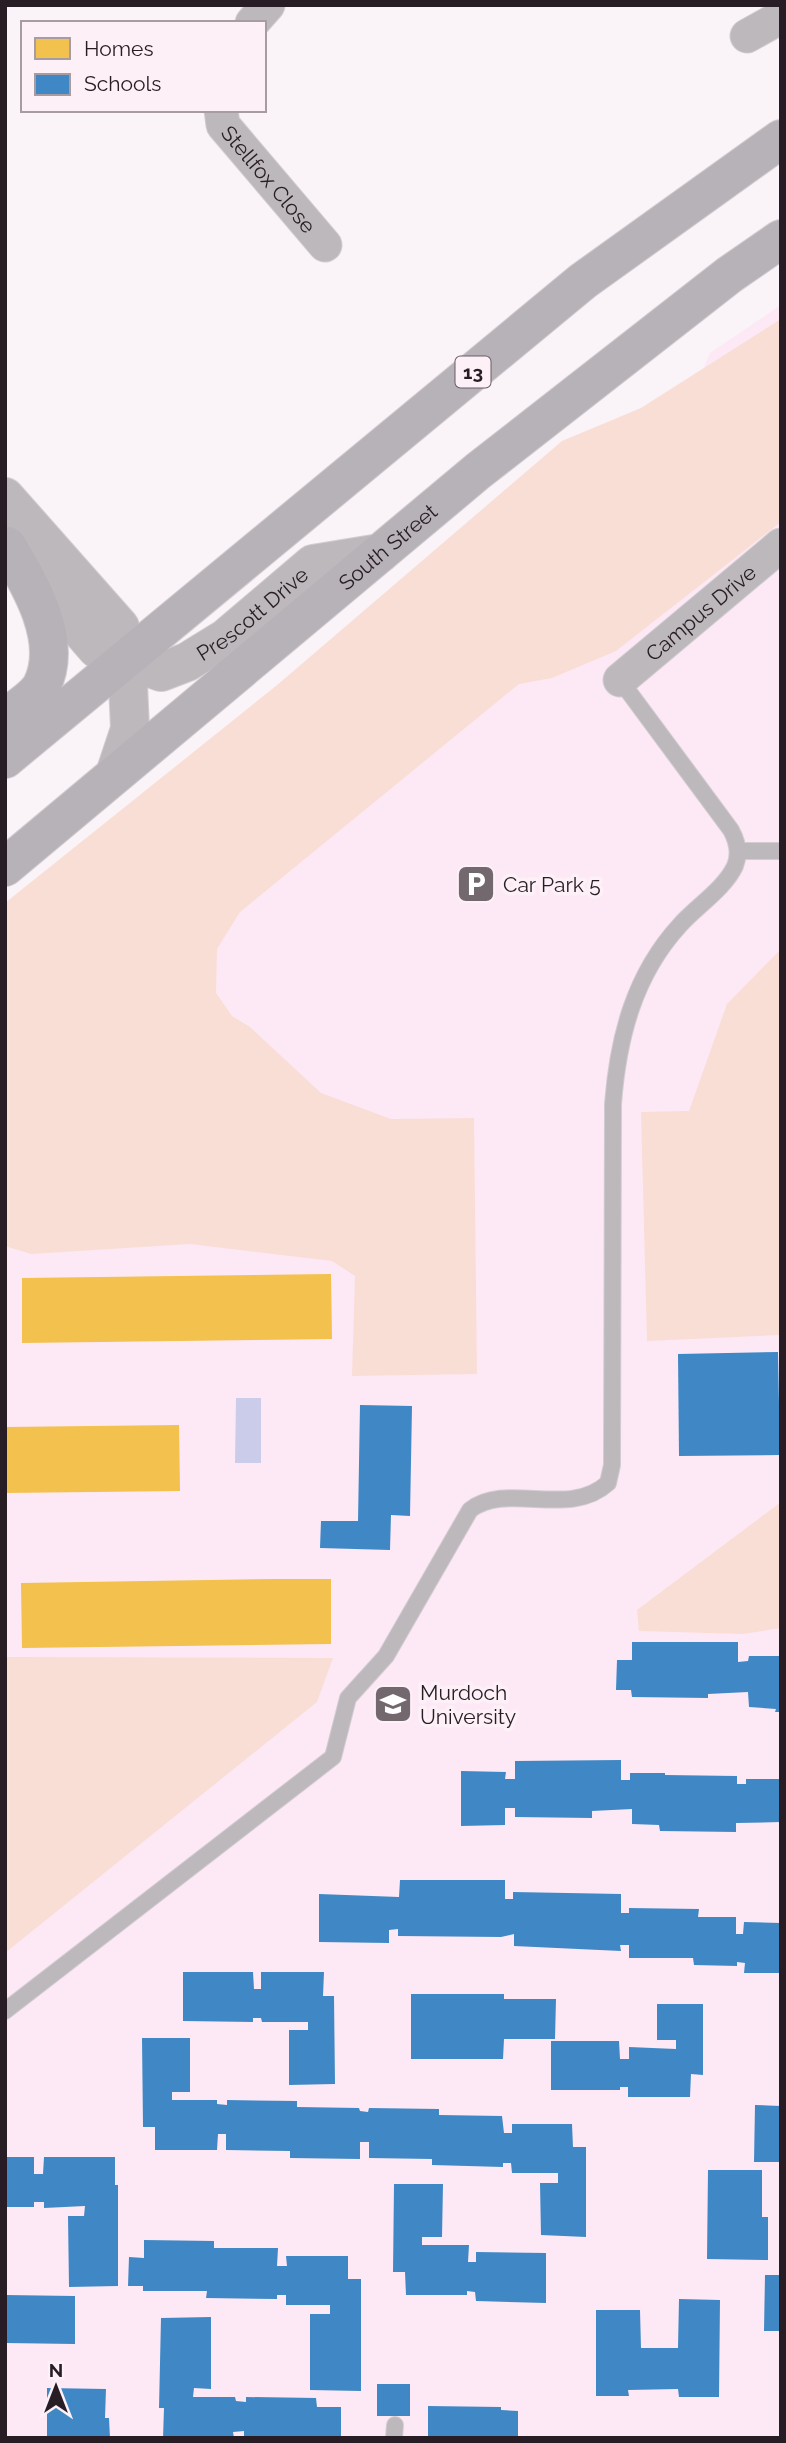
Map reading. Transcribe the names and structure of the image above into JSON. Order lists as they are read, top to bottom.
{
  "streets": {
    "highway": ["13", "South Street"],
    "street": ["Stellfox Close", "Prescott Drive", "Campus Drive"]
  },
  "crossings": [
    ["13", "Prescott Drive"],
    ["South Street", "Prescott Drive"]
  ],
  "places": {
    "parking": ["Car Park 5"],
    "school or university": ["Murdoch University"]
  },
  "legend": ["Homes", "Schools"],
  "north": "top"
}
